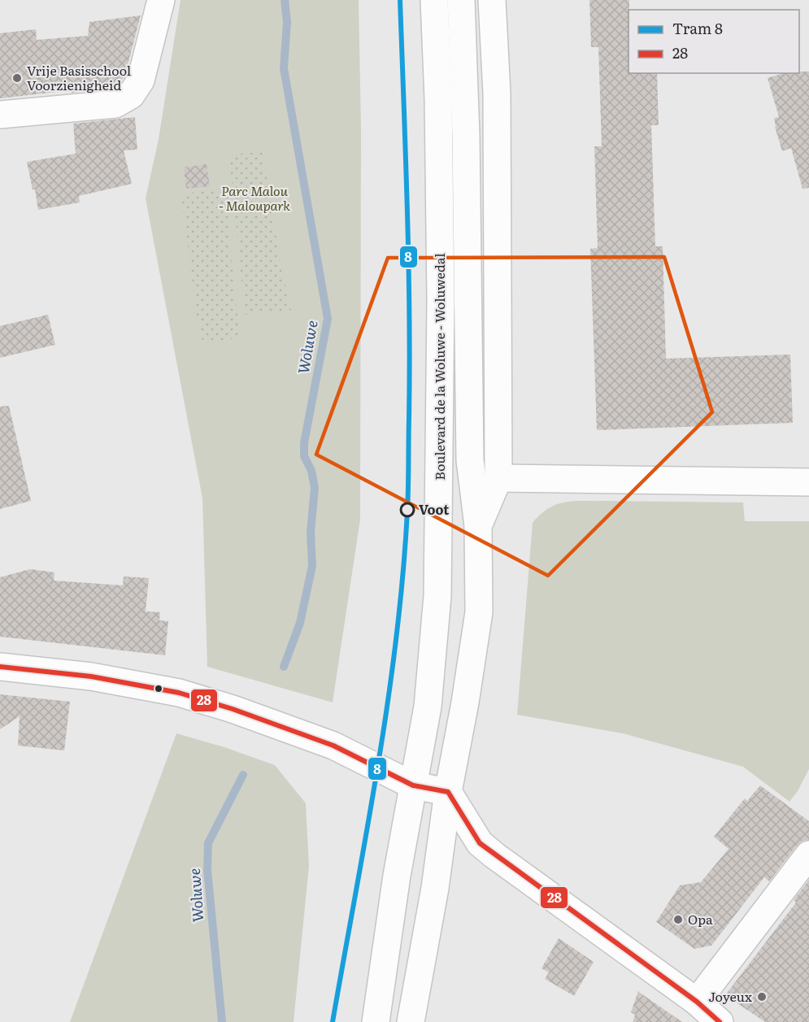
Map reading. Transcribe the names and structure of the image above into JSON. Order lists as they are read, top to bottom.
{
  "streets": {
    "main road": ["Boulevard de la Woluwe - Woluwedal"]
  },
  "water": ["Woluwe"],
  "parks": ["Parc Malou - Maloupark"],
  "places": [
    "Vrije Basisschool Voorzienigheid",
    "Voot",
    "Opa",
    "Joyeux"
  ],
  "lines": ["tram line 8", "transit line 28"],
  "legend": ["Tram 8", "28"]
}
